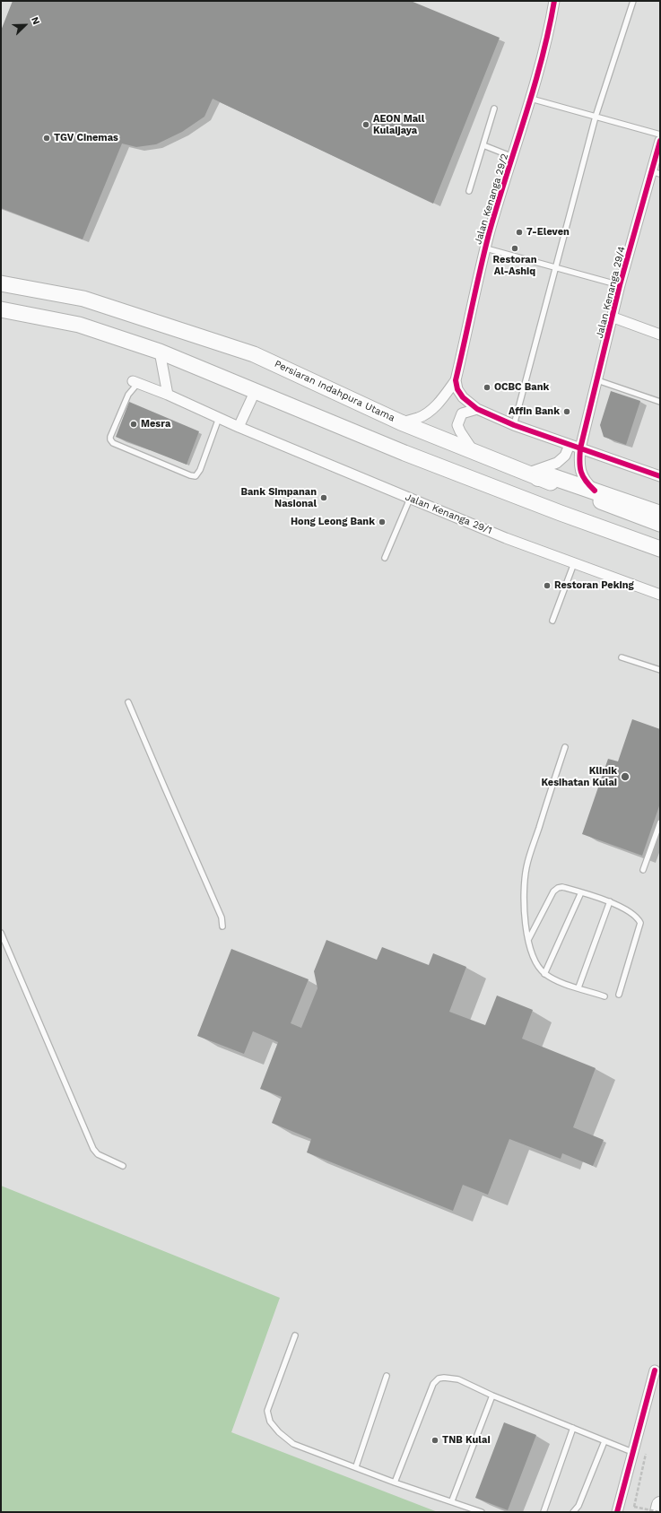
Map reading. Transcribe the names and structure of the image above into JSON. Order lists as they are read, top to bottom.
{
  "streets": {
    "main road": ["Persiaran Indahpura Utama"],
    "street": ["Jalan Kenanga 29/2", "Jalan Kenanga 29/4", "Jalan Kenanga 29/1"]
  },
  "places": [
    "AEON Mall Kulaijaya",
    "TGV Cinemas",
    "7-Eleven",
    "Restoran Al-Ashiq",
    "OCBC Bank",
    "Affin Bank",
    "Mesra",
    "Bank Simpanan Nasional",
    "Hong Leong Bank",
    "Restoran Peking",
    "Klinik Kesihatan Kulai",
    "TNB Kulai"
  ],
  "north": "top right"
}
